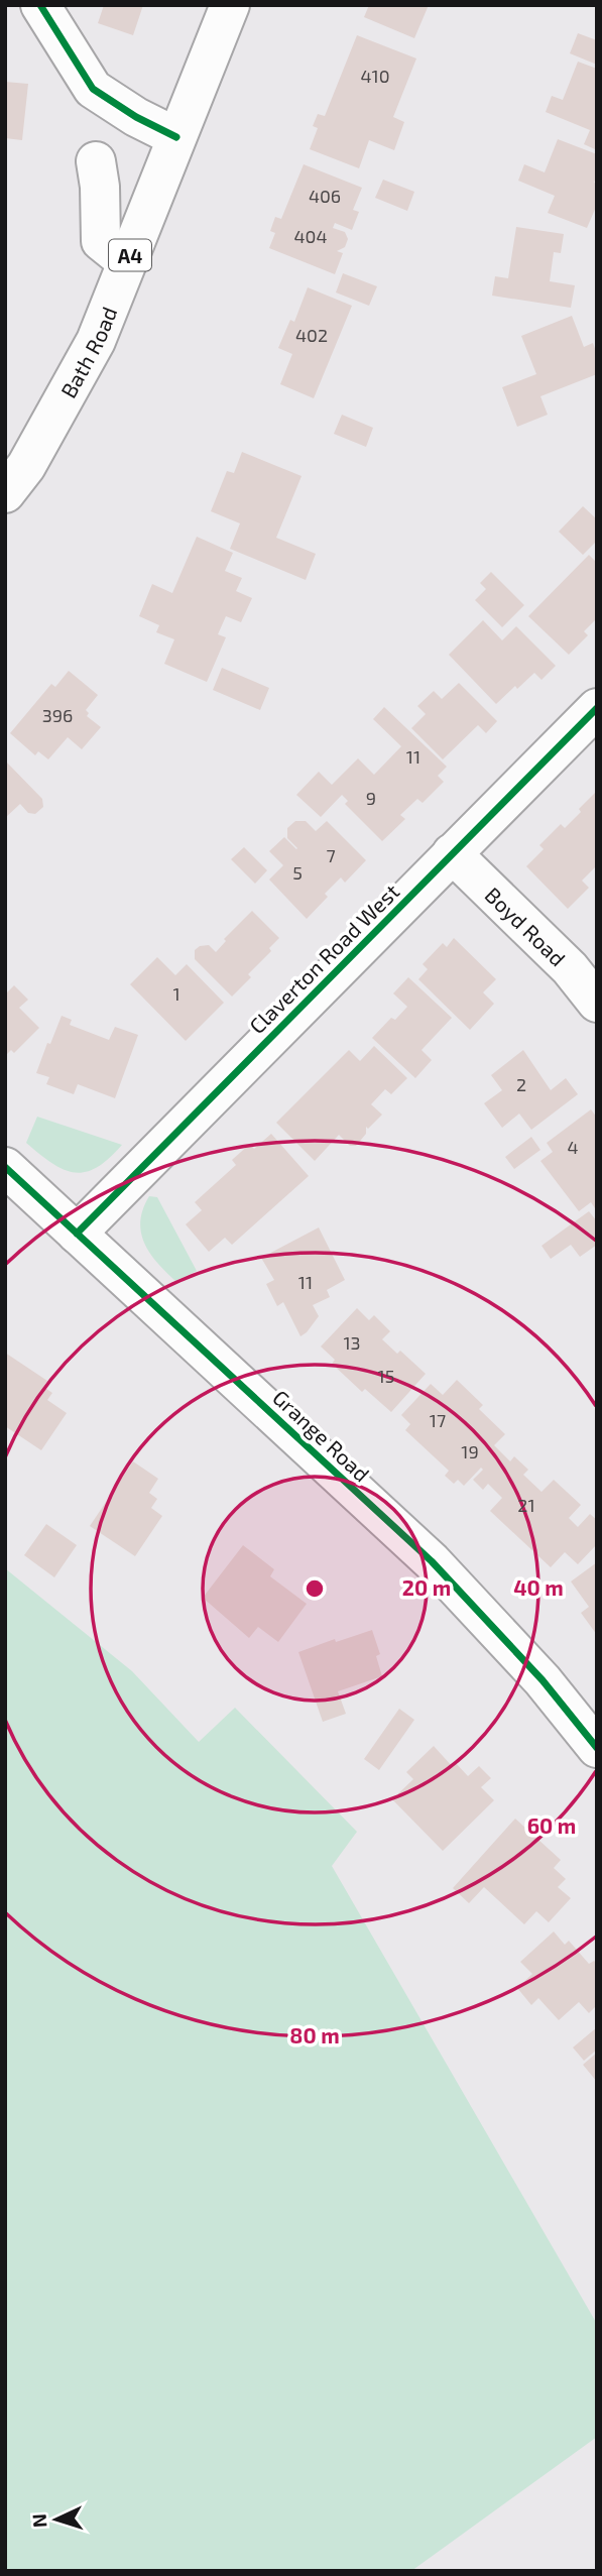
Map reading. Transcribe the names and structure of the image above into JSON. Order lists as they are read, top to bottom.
{
  "streets": {
    "main road": [
      "A4",
      "Bath Road",
      "Boyd Road",
      "Claverton Road West",
      "Grange Road"
    ]
  },
  "crossings": [
    ["Boyd Road", "Claverton Road West"],
    ["Claverton Road West", "Grange Road"]
  ],
  "house_numbers": [
    "410",
    "406",
    "404",
    "402",
    "396",
    "11",
    "9",
    "7",
    "5",
    "1",
    "2",
    "4",
    "11",
    "13",
    "15",
    "17",
    "19",
    "21"
  ],
  "north": "left",
  "rings": [
    "20 m",
    "40 m",
    "60 m",
    "80 m"
  ]
}
